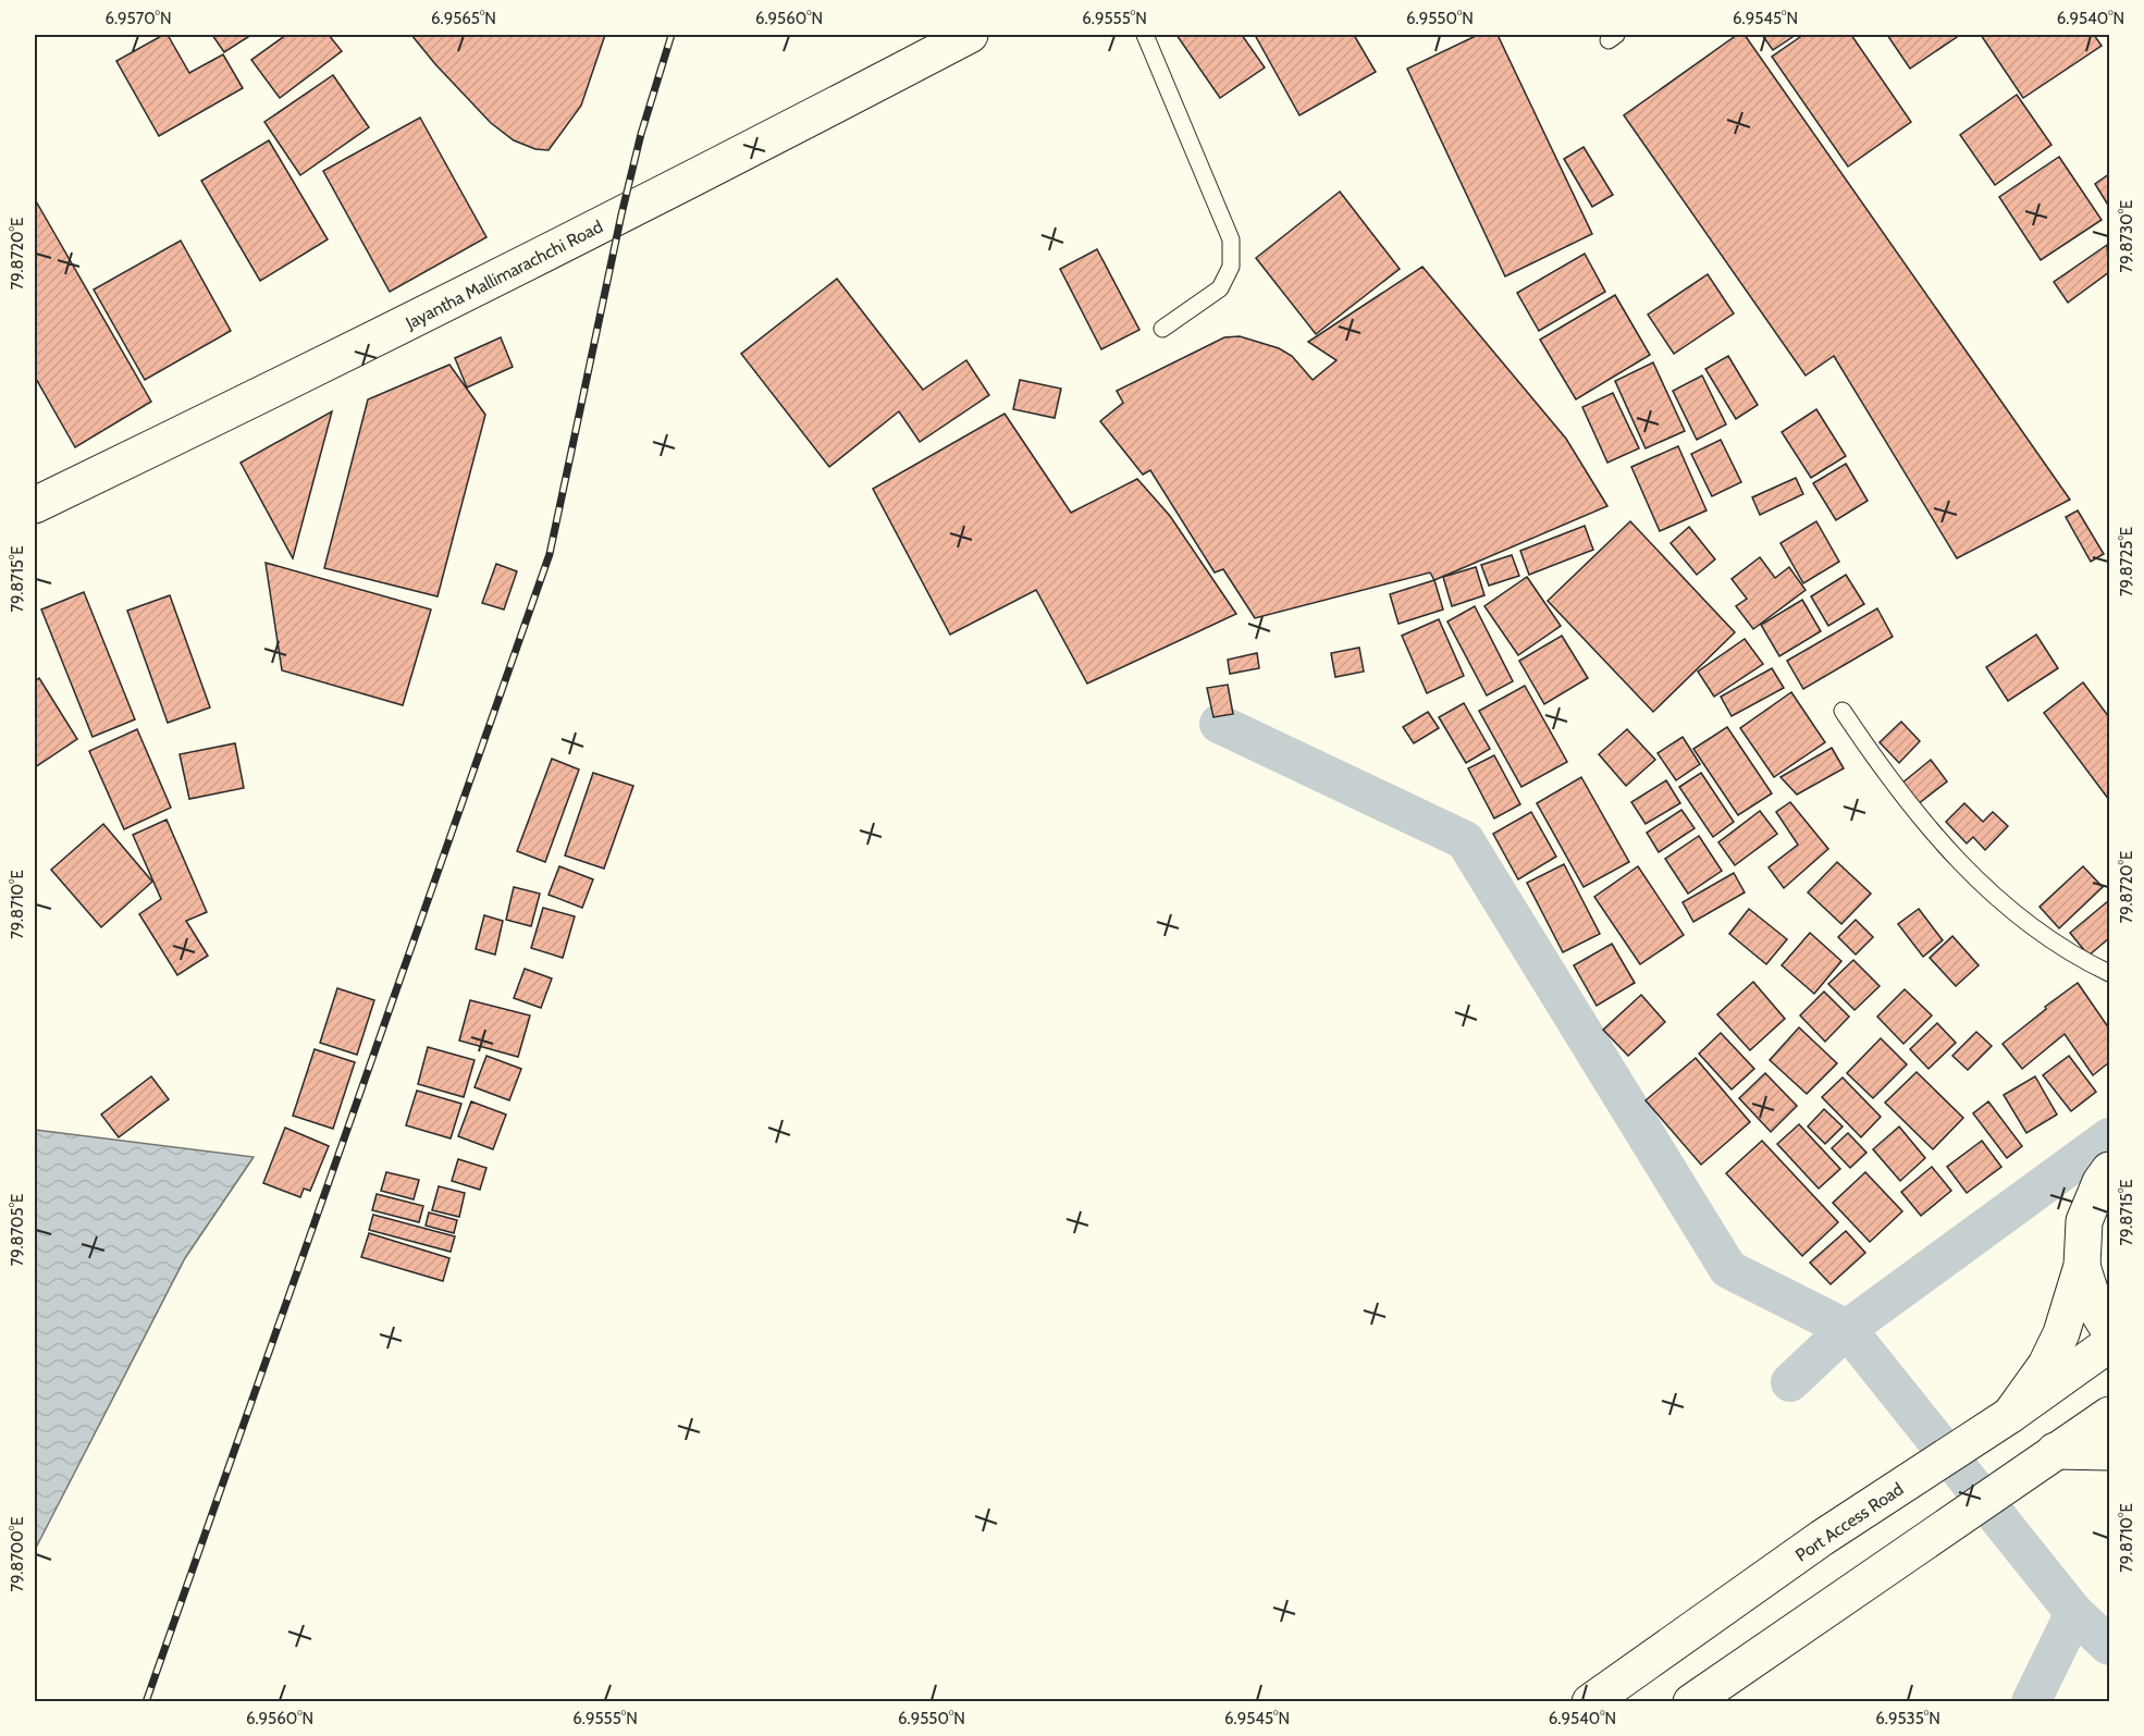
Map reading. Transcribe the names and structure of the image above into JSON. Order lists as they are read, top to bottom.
{
  "streets": {
    "main road": ["Jayantha Mallimarachchi Road", "Port Access Road"]
  },
  "coordinates": [
    "6.9570°N",
    "6.9565°N",
    "6.9560°N",
    "6.9555°N",
    "6.9550°N",
    "6.9545°N",
    "6.9540°N",
    "79.8730°E",
    "79.8720°E",
    "79.8725°E",
    "79.8715°E",
    "79.8710°E",
    "79.8705°E",
    "79.8700°E",
    "6.9535°N"
  ]
}
